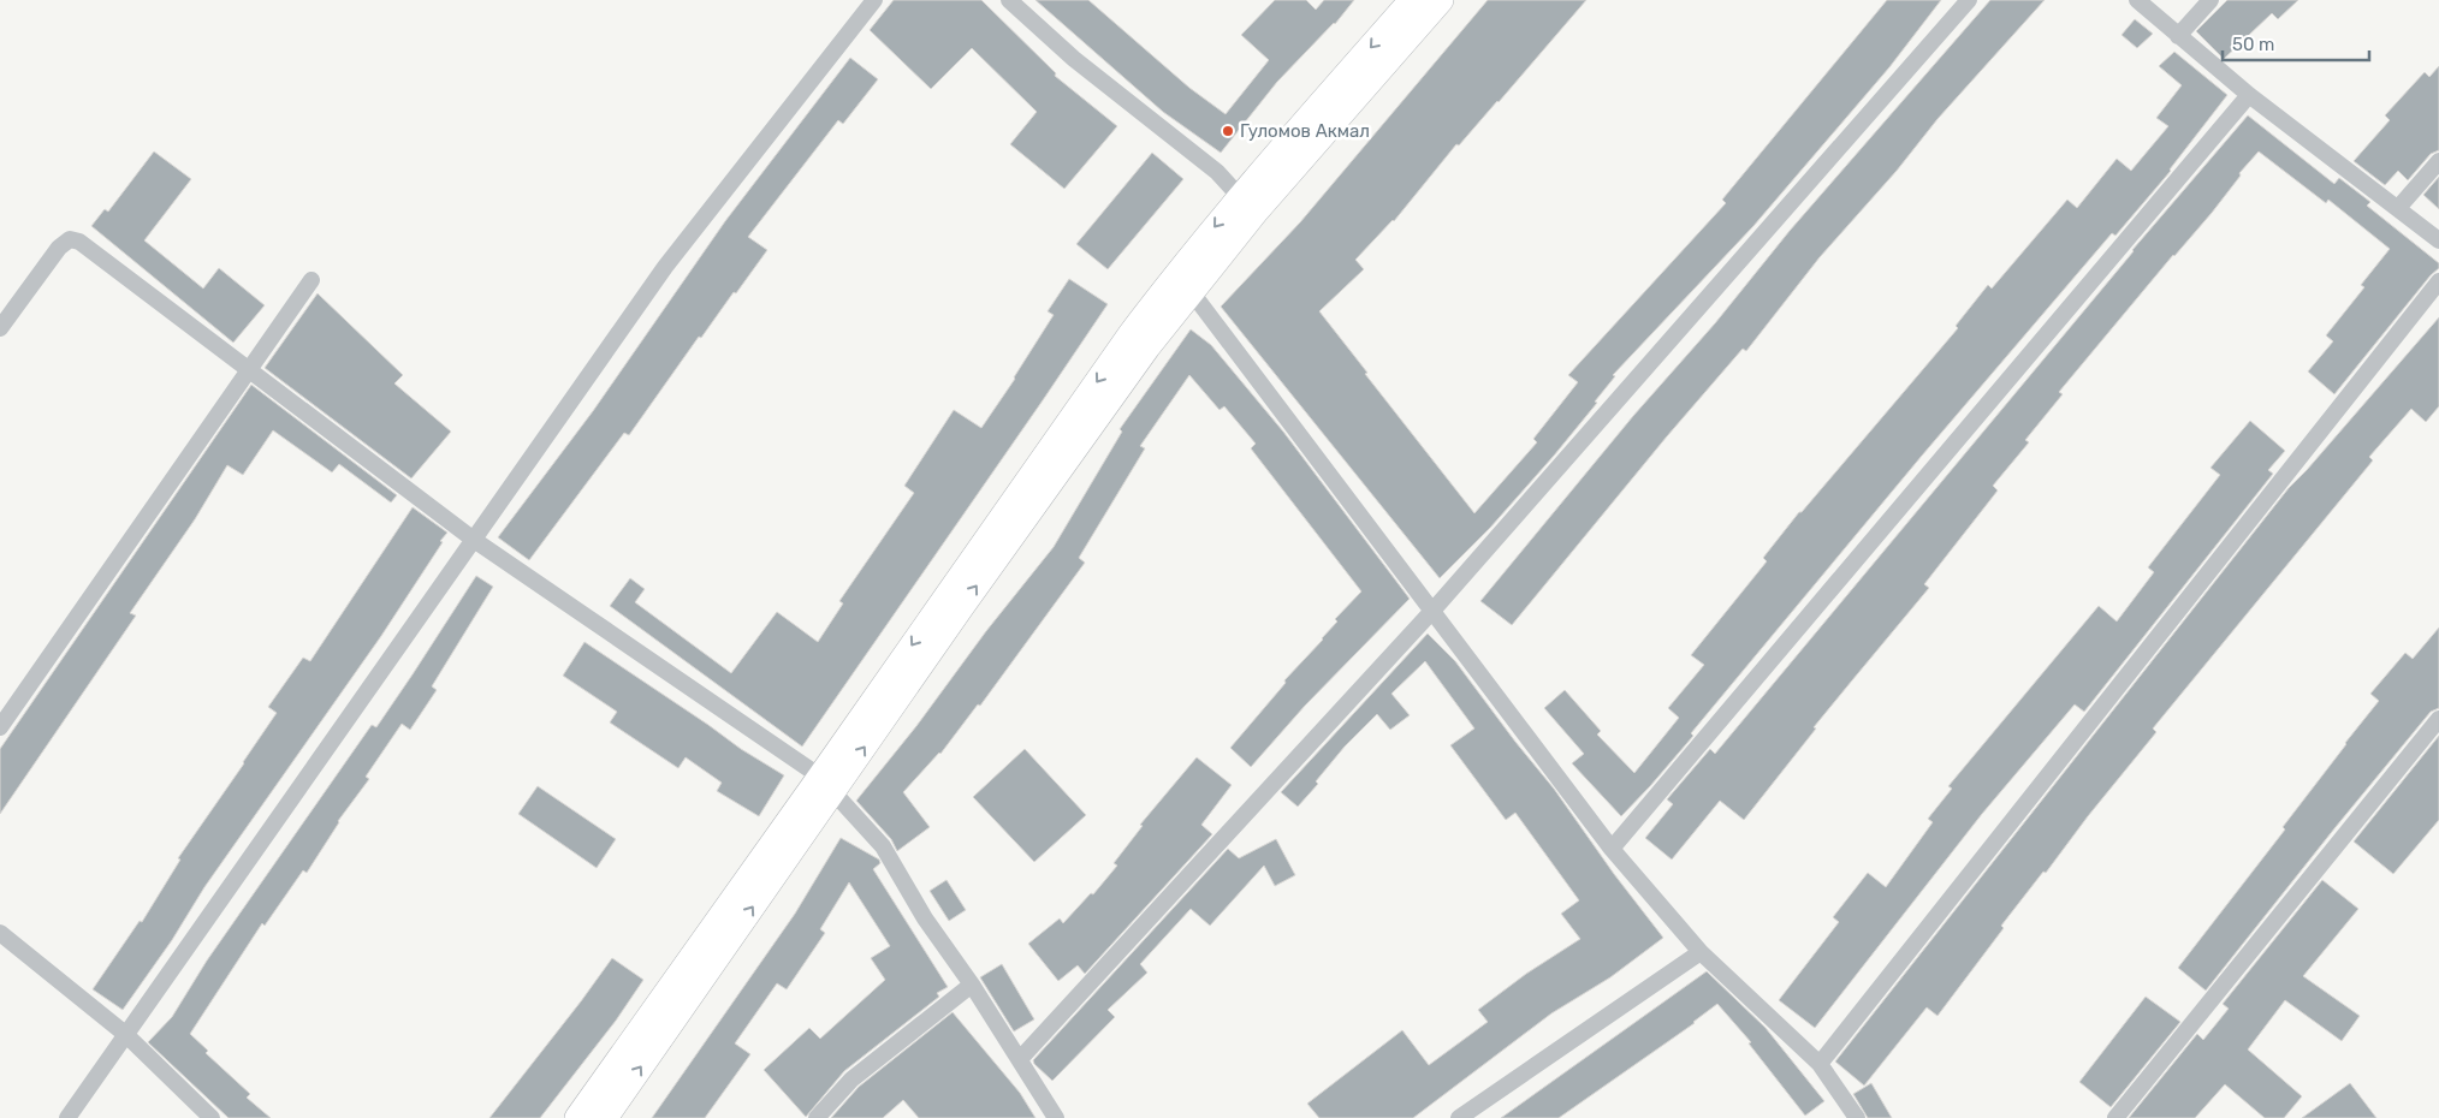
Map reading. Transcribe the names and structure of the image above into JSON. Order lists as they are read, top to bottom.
{
  "places": ["Гуломов Акмал"],
  "scale_bar": "50 m"
}
